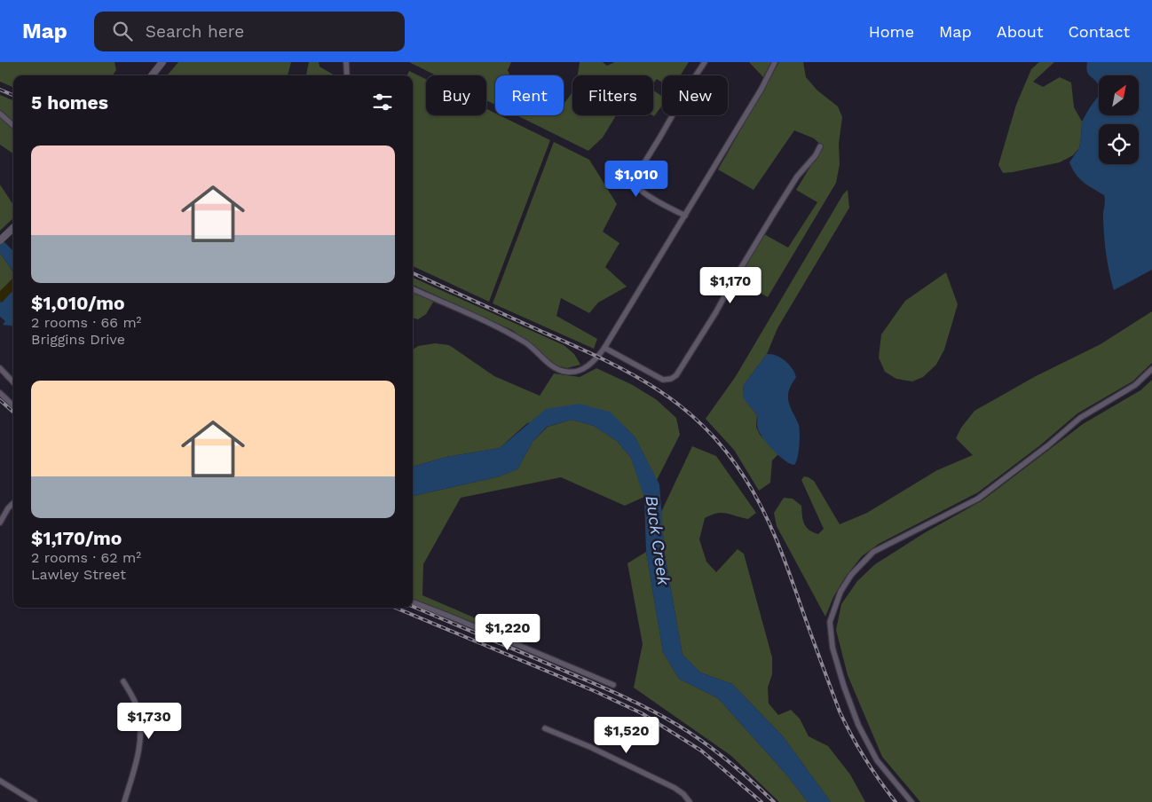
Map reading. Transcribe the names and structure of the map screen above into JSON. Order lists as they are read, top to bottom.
{
  "water": ["Buck Creek"],
  "north": "top right",
  "page": {
    "header": "Map",
    "search": "Search here",
    "nav": [
      "Home",
      "Map",
      "About",
      "Contact"
    ],
    "chip": [
      "Buy",
      "Rent",
      "Filters",
      "New"
    ],
    "heading": "5 homes",
    "list": [
      {
        "name": "$1,010/mo",
        "note": "2 rooms · 66 m² · Briggins Drive"
      },
      {
        "name": "$1,170/mo",
        "note": "2 rooms · 62 m² · Lawley Street"
      }
    ],
    "price": [
      "$1,010",
      "$1,170",
      "$1,220",
      "$1,730",
      "$1,520"
    ]
  }
}
